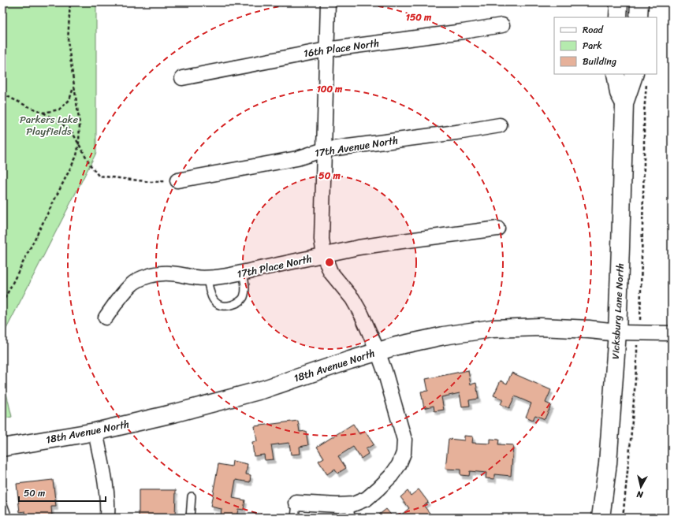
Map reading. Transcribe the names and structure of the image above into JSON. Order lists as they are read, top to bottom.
{
  "streets": {
    "street": [
      "16th Place North",
      "17th Avenue North",
      "17th Place North",
      "Vicksburg Lane North",
      "18th Avenue North"
    ]
  },
  "crossings": [
    ["Vicksburg Lane North", "18th Avenue North"]
  ],
  "parks": ["Parkers Lake Playfields"],
  "legend": ["Road", "Park", "Building"],
  "scale_bar": "50 m",
  "north": "bottom",
  "rings": ["150 m", "100 m", "50 m"]
}
